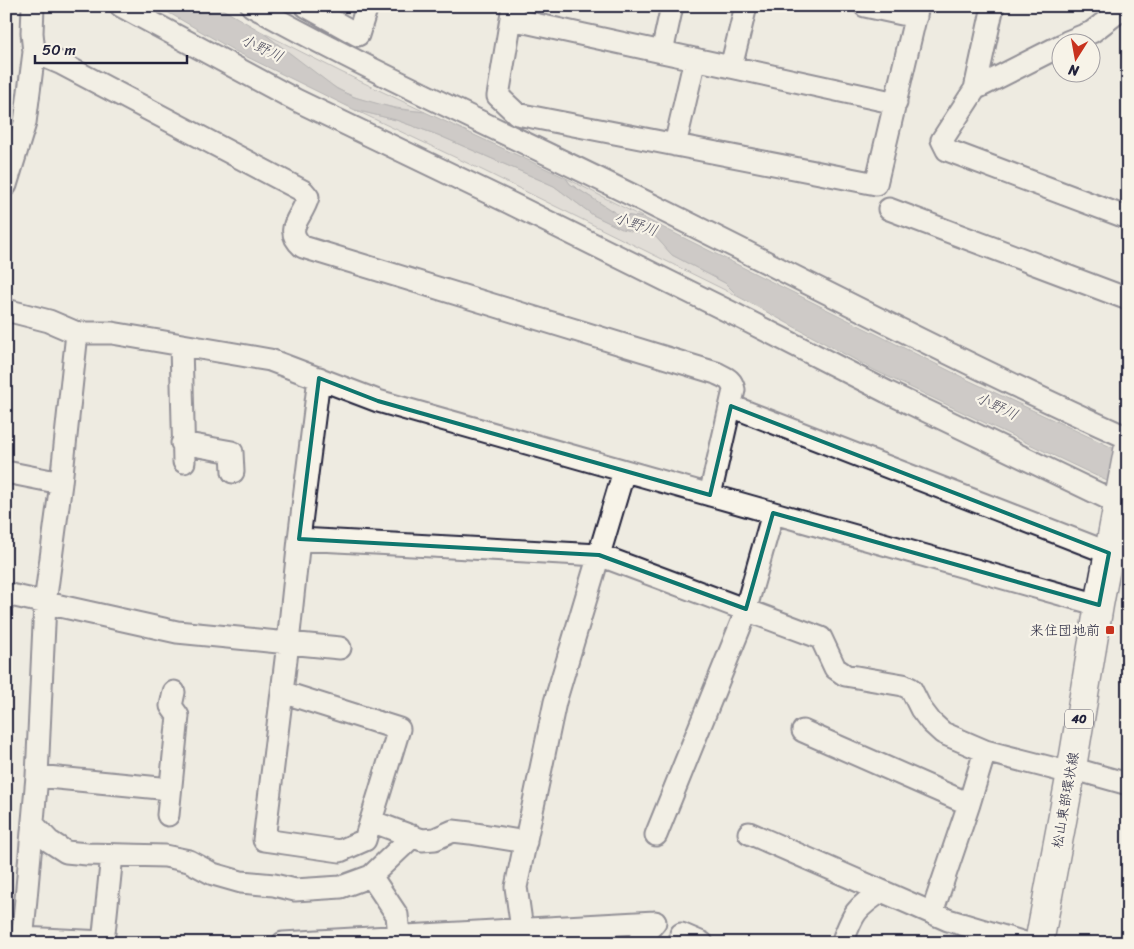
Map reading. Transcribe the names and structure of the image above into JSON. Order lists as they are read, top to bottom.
{
  "streets": {
    "main road": ["40", "松山東部環状線"]
  },
  "water": ["小野川"],
  "places": {
    "transit": ["来住団地前"]
  },
  "scale_bar": "50 m",
  "north": "bottom"
}
